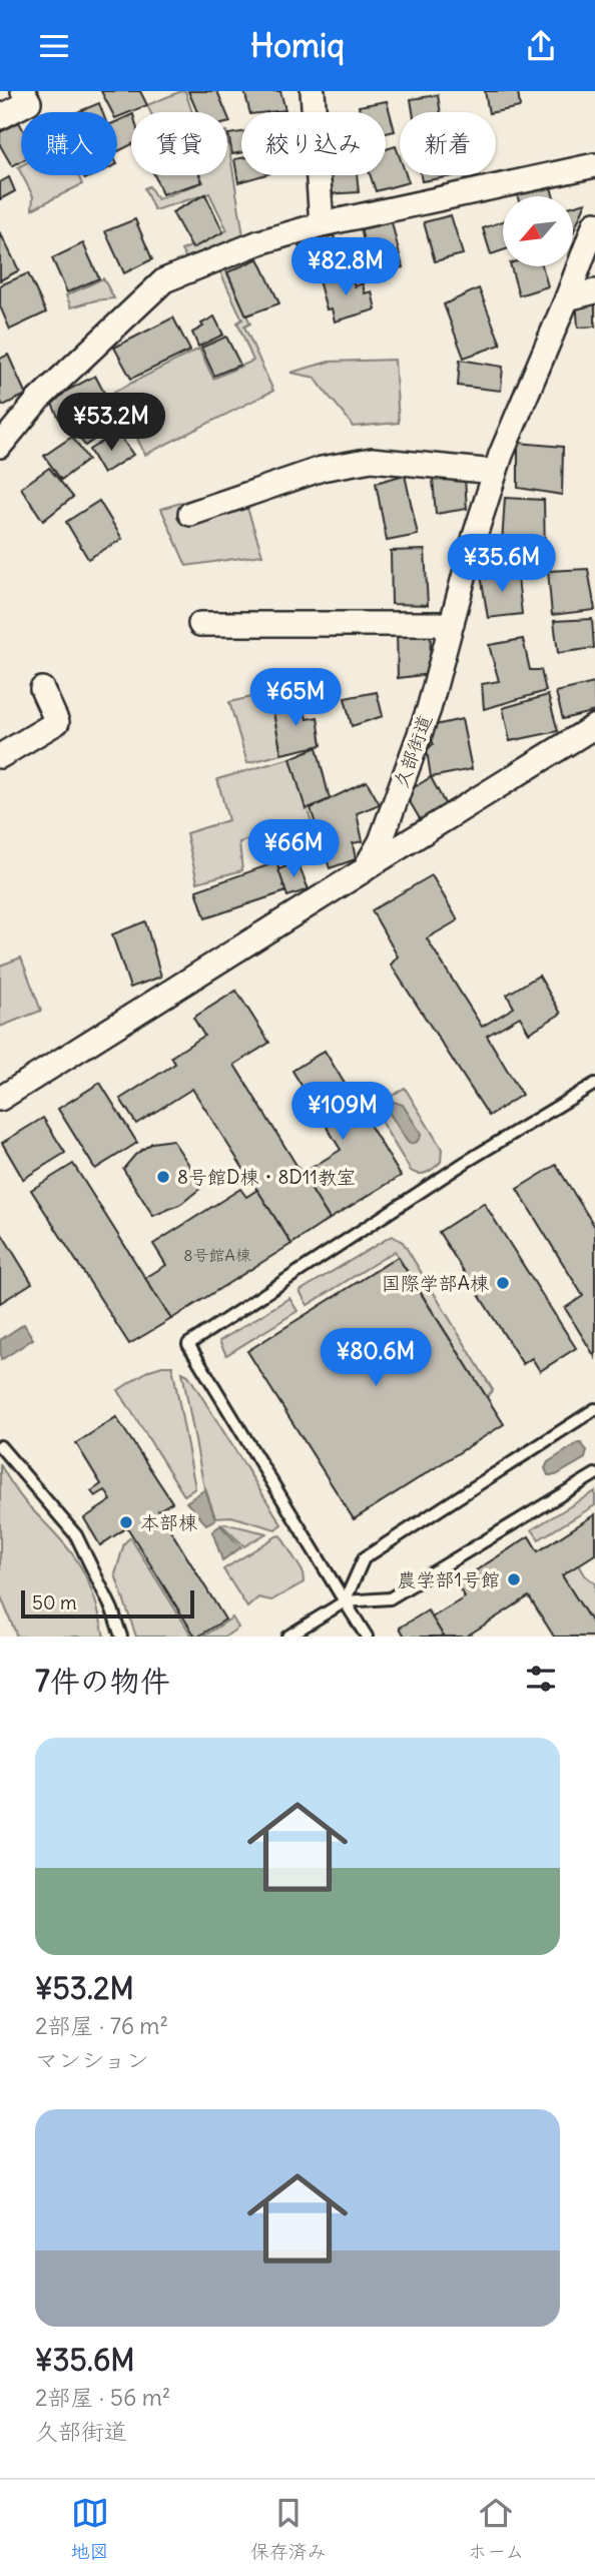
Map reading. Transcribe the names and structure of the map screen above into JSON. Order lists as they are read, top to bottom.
{
  "streets": {
    "street": ["久部街道"]
  },
  "places": [
    "8号館D棟・8D11教室",
    "国際学部A棟",
    "本部棟",
    "農学部1号館"
  ],
  "house_numbers": ["8号館A棟"],
  "scale_bar": "50 m",
  "north": "bottom left",
  "page": {
    "header": "Homiq",
    "chip": [
      "購入",
      "賃貸",
      "絞り込み",
      "新着"
    ],
    "price": [
      "¥82.8M",
      "¥53.2M",
      "¥35.6M",
      "¥65M",
      "¥66M",
      "¥109M",
      "¥80.6M"
    ],
    "scale": "50 m",
    "heading": "7件の物件",
    "list": [
      {
        "name": "¥53.2M",
        "note": "2部屋 · 76 m² · マンション"
      },
      {
        "name": "¥35.6M",
        "note": "2部屋 · 56 m² · 久部街道"
      }
    ],
    "tabs": ["地図", "保存済み", "ホーム"]
  }
}
